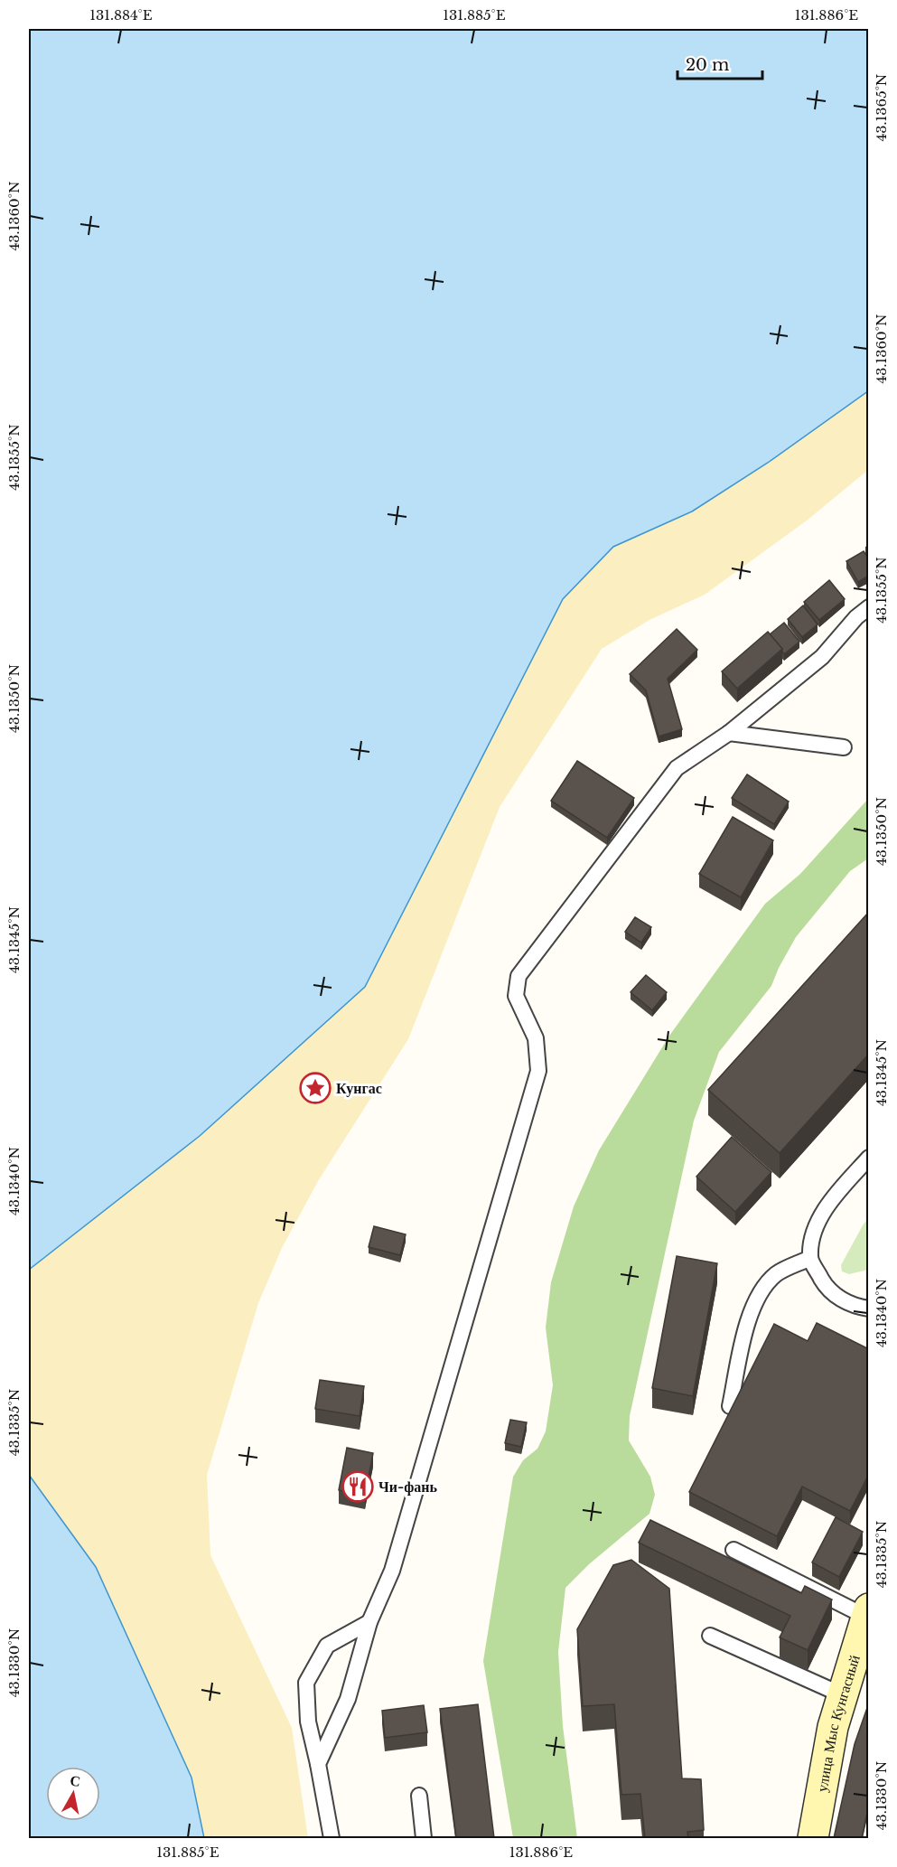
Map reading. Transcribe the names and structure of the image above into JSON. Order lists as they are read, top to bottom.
{
  "streets": {
    "street": ["улица Мыс Кунгасный"]
  },
  "places": {
    "place": ["Кунгас"],
    "restaurant": ["Чи-фань"]
  },
  "scale_bar": "20 m",
  "north": "top",
  "coordinates": [
    "131.884°E",
    "131.885°E",
    "131.886°E",
    "43.1365°N",
    "43.1360°N",
    "43.1355°N",
    "43.1350°N",
    "43.1345°N",
    "43.1340°N",
    "43.1335°N",
    "43.1330°N"
  ]
}
